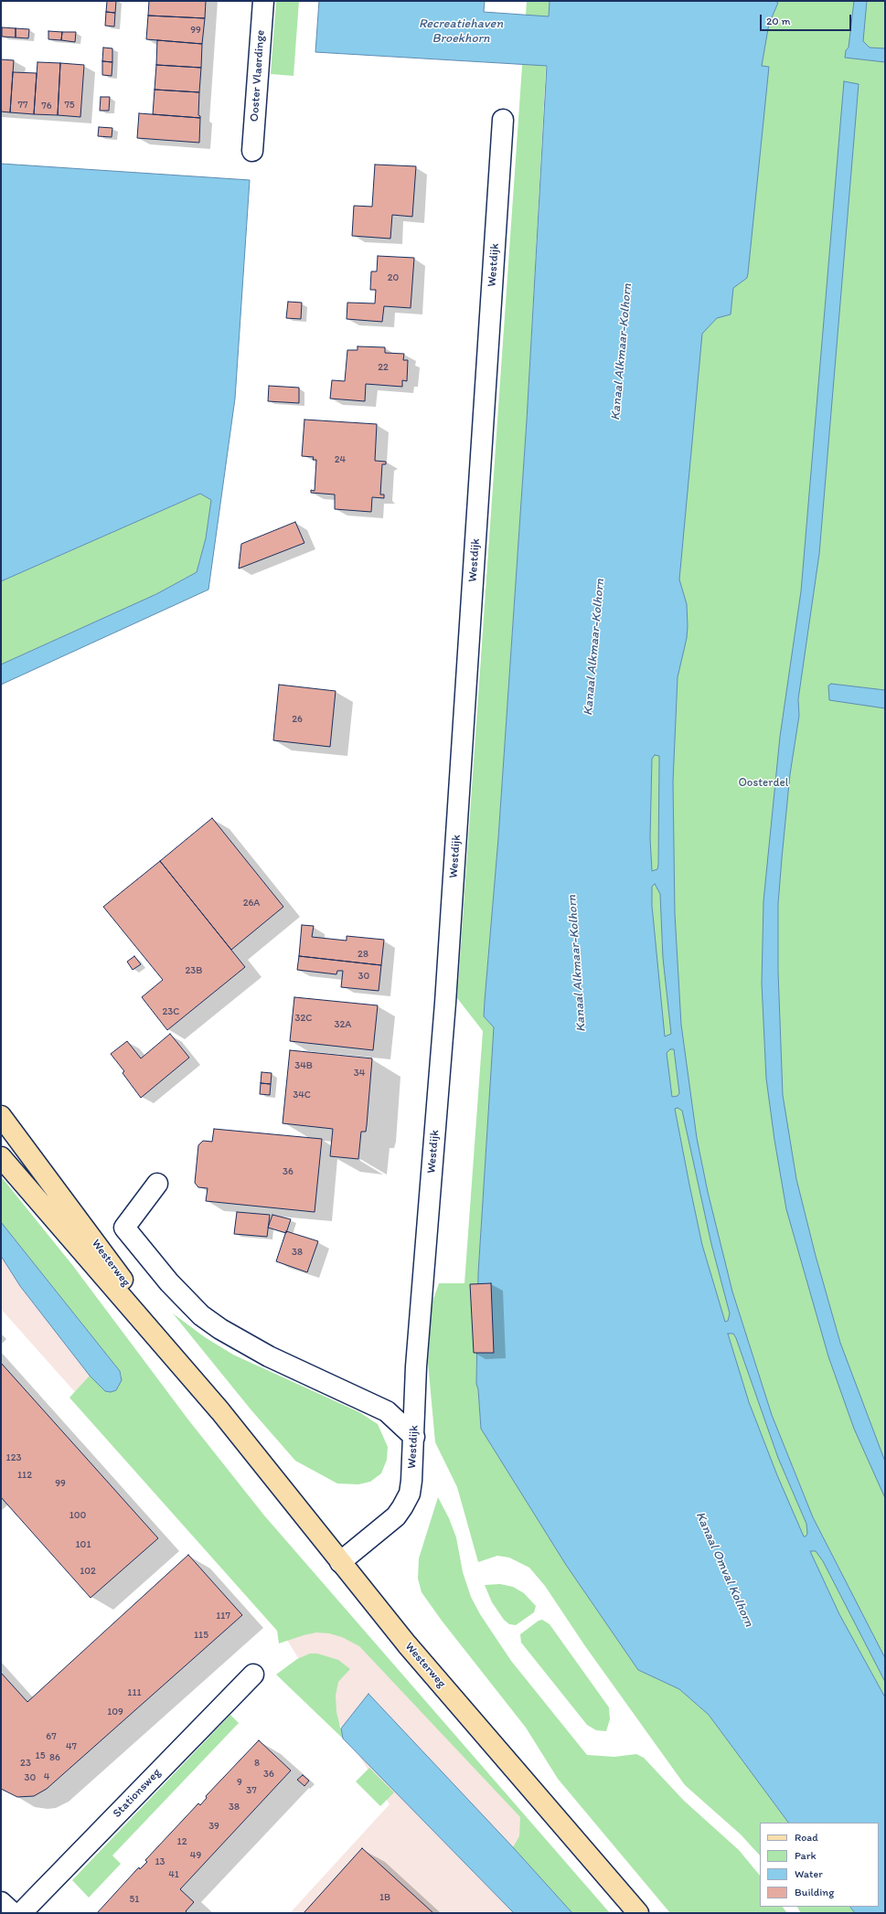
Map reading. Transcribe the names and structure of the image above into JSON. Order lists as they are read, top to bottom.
{
  "streets": {
    "main road": ["Westerweg"],
    "street": ["Ooster Vlaerdinge", "Westdijk", "Stationsweg"]
  },
  "crossings": [
    ["Westdijk", "Westerweg"]
  ],
  "water": ["Recreatiehaven Broekhorn", "Kanaal Alkmaar-Kolhorn", "Kanaal Omval Kolhorn"],
  "parks": ["Oosterdel"],
  "house_numbers": [
    "99",
    "77",
    "75",
    "76",
    "20",
    "22",
    "24",
    "26",
    "26A",
    "28",
    "23B",
    "30",
    "23C",
    "32C",
    "32A",
    "34B",
    "34",
    "34C",
    "36",
    "38",
    "123",
    "112",
    "99",
    "100",
    "101",
    "102",
    "117",
    "115",
    "111",
    "109",
    "67",
    "47",
    "15",
    "86",
    "23",
    "8",
    "36",
    "4",
    "30",
    "9",
    "37",
    "38",
    "39",
    "12",
    "49",
    "13",
    "41",
    "1B",
    "51"
  ],
  "legend": [
    "Road",
    "Park",
    "Water",
    "Building"
  ],
  "scale_bar": "20 m"
}
